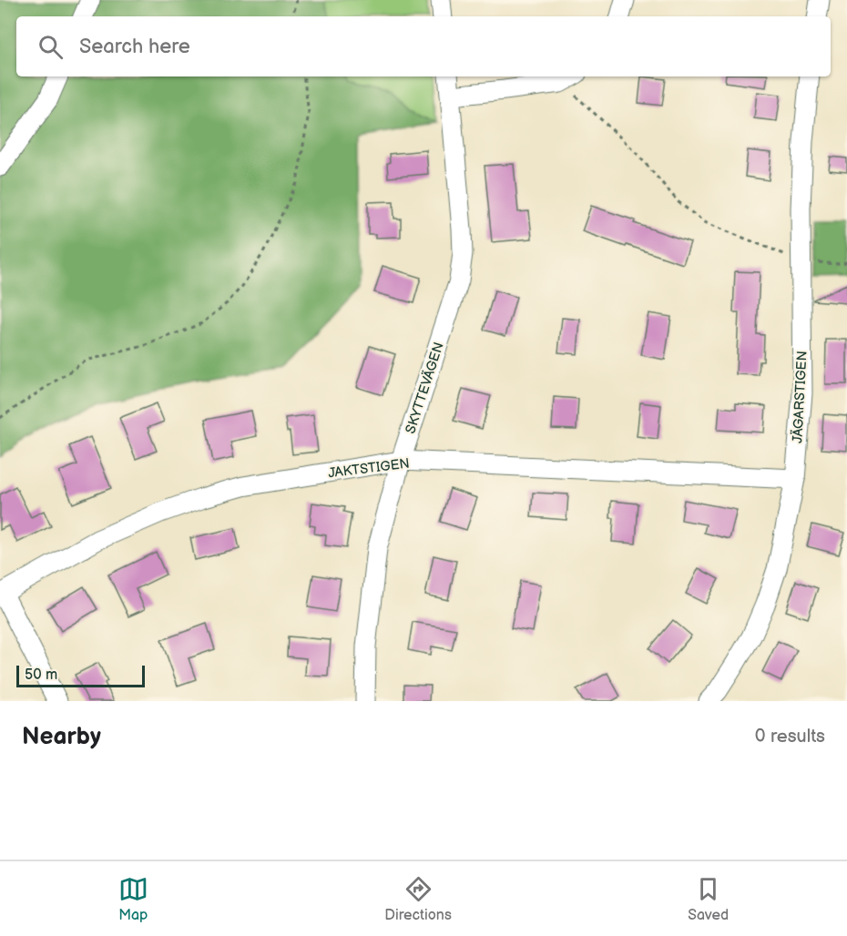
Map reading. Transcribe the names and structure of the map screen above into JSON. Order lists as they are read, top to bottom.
{
  "streets": {
    "street": ["SKYTTEVÄGEN", "JÄGARSTIGEN", "JAKTSTIGEN"]
  },
  "crossings": [
    ["SKYTTEVÄGEN", "JAKTSTIGEN"],
    ["JÄGARSTIGEN", "JAKTSTIGEN"]
  ],
  "scale_bar": "50 m",
  "page": {
    "search": "Search here",
    "scale": "50 m",
    "heading": ["Nearby", "0 results"],
    "nav": ["Map", "Directions", "Saved"]
  }
}
